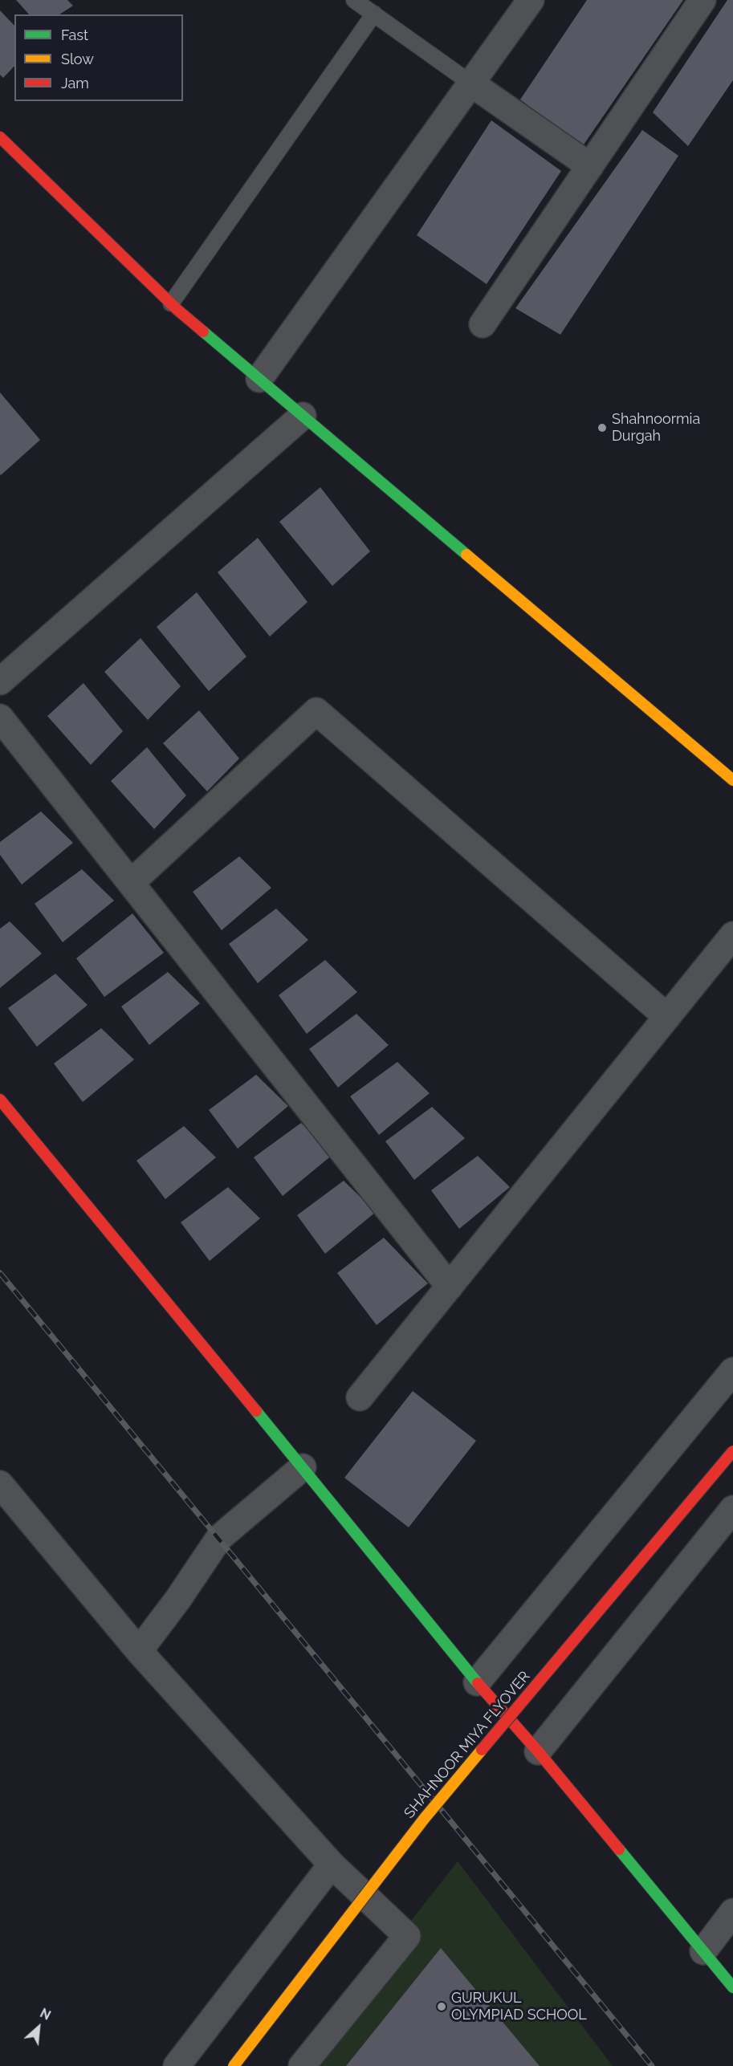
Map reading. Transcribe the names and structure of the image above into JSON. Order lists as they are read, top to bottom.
{
  "streets": {
    "street": ["SHAHNOOR MIYA FLYOVER"]
  },
  "places": ["Shahnoormia Durgah", "GURUKUL OLYMPIAD SCHOOL"],
  "legend": ["Fast", "Slow", "Jam"],
  "north": "top right"
}
